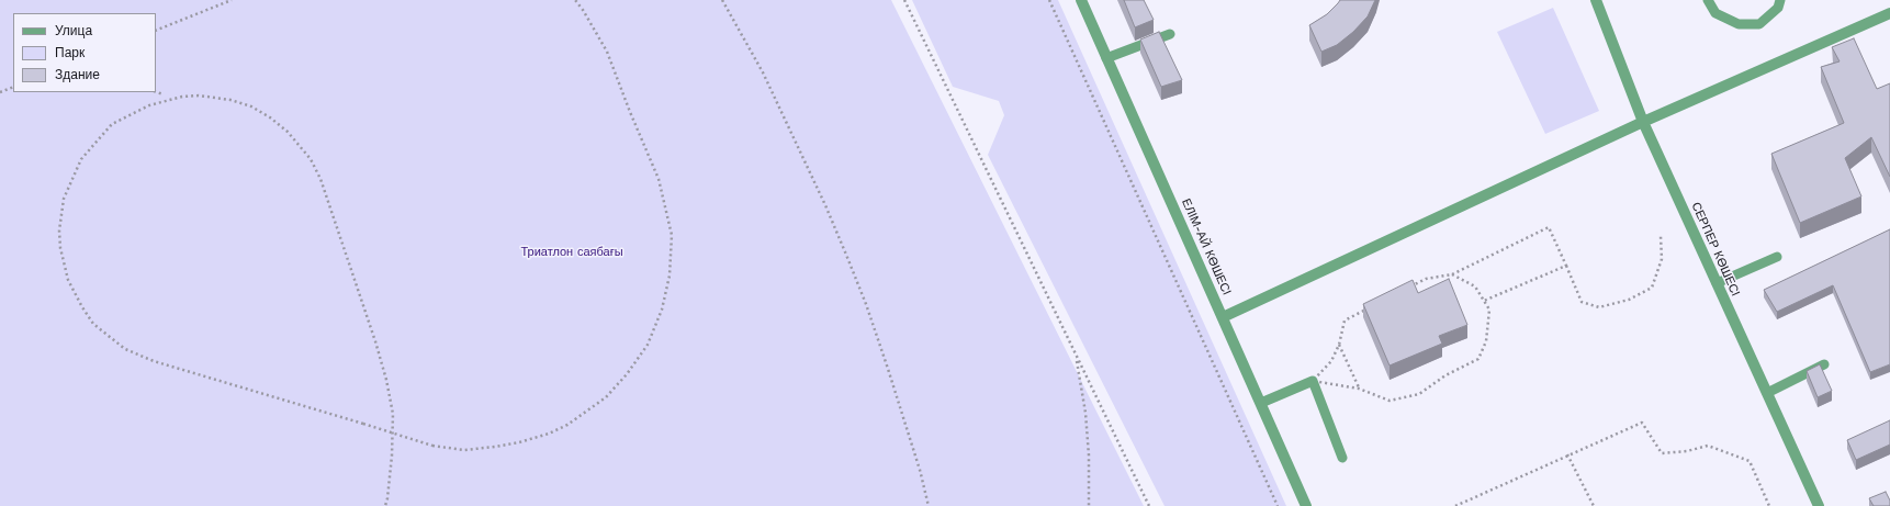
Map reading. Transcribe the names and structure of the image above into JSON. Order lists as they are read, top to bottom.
{
  "streets": {
    "street": ["ЕЛІМ-АЙ КӨШЕСІ", "СЕРПЕР КӨШЕСІ"]
  },
  "parks": ["Триатлон саябағы"],
  "legend": ["Улица", "Парк", "Здание"]
}
